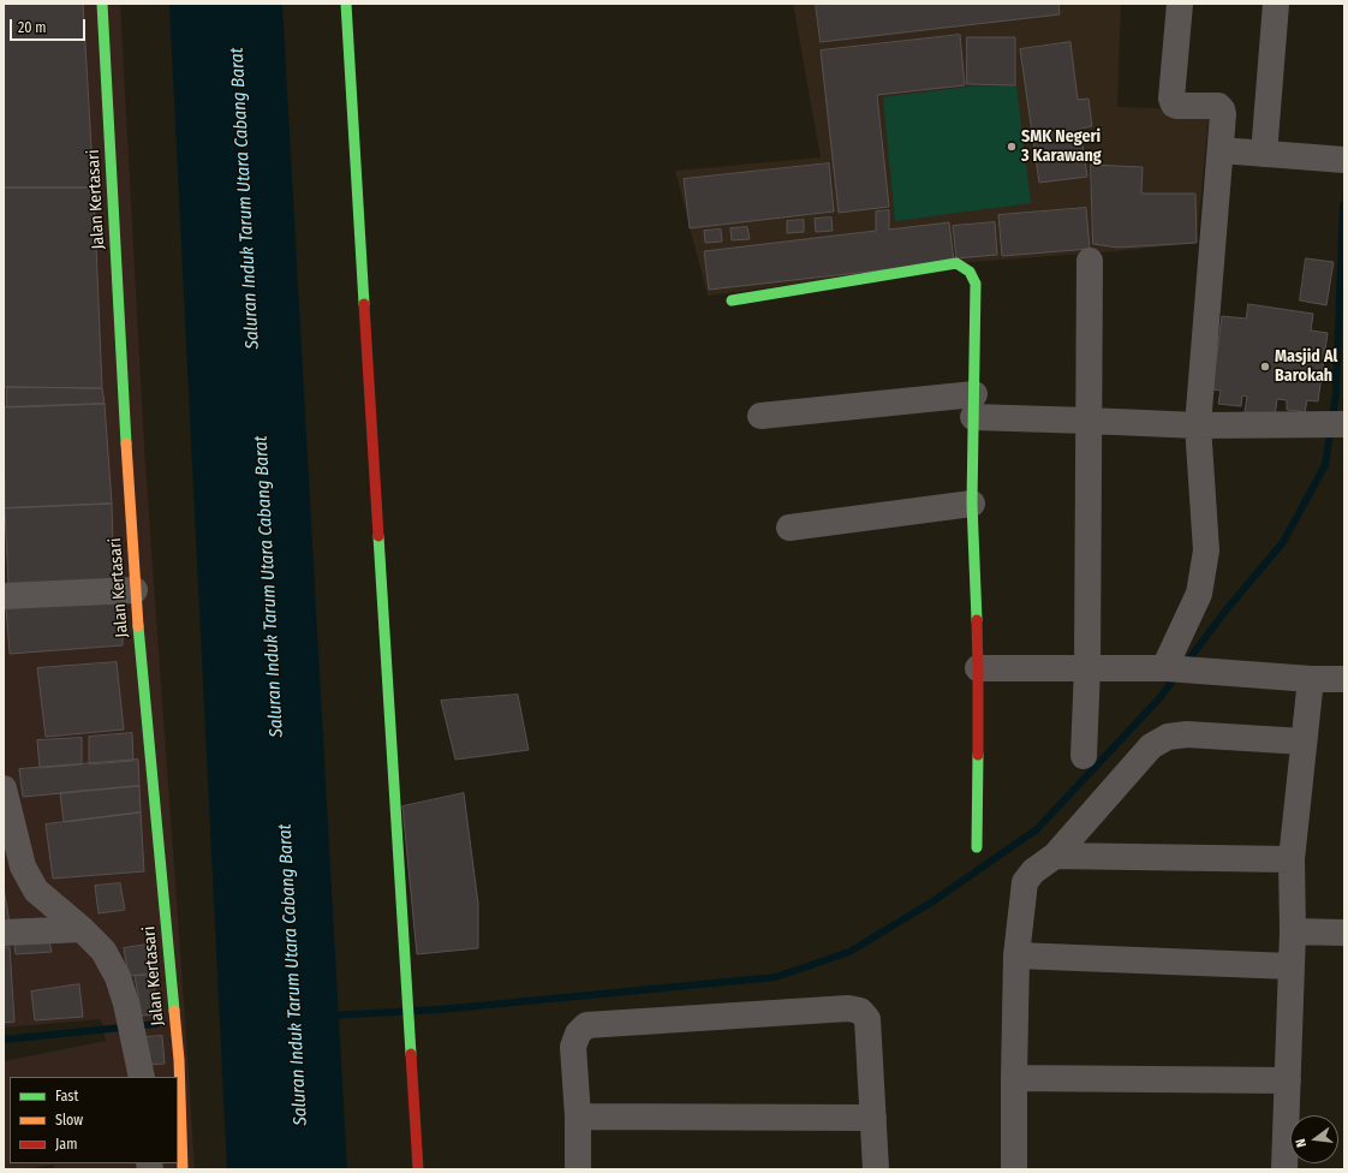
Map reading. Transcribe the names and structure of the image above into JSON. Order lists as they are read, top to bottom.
{
  "streets": {
    "street": ["Jalan Kertasari"]
  },
  "water": ["Saluran Induk Tarum Utara Cabang Barat"],
  "places": ["SMK Negeri 3 Karawang", "Masjid Al Barokah"],
  "legend": ["Fast", "Slow", "Jam"],
  "scale_bar": "20 m",
  "north": "left"
}
